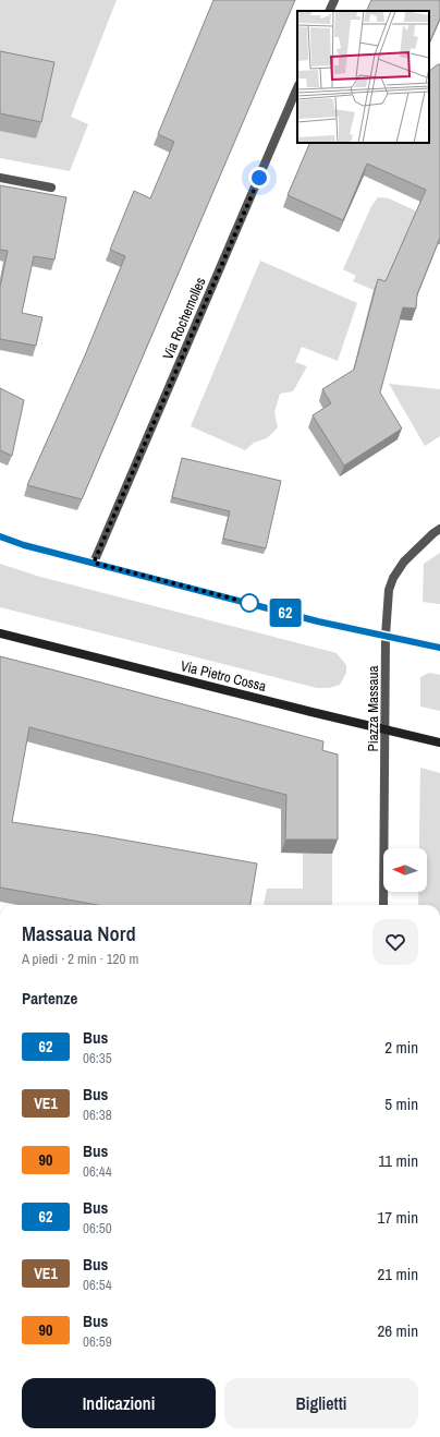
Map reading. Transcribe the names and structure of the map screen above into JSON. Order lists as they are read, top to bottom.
{
  "streets": {
    "main road": ["Via Pietro Cossa"],
    "street": ["Via Rochemolles", "Piazza Massaua"]
  },
  "crossings": [
    ["Via Pietro Cossa", "Piazza Massaua"]
  ],
  "lines": ["bus line 62"],
  "north": "left",
  "page": {
    "on_map": "62",
    "heading": [
      ["Massaua Nord", "A piedi · 2 min · 120 m"],
      "Partenze"
    ],
    "list": [
      {
        "mark": "62",
        "name": "Bus",
        "note": "06:35",
        "value": "2 min"
      },
      {
        "mark": "VE1",
        "name": "Bus",
        "note": "06:38",
        "value": "5 min"
      },
      {
        "mark": "90",
        "name": "Bus",
        "note": "06:44",
        "value": "11 min"
      },
      {
        "mark": "62",
        "name": "Bus",
        "note": "06:50",
        "value": "17 min"
      },
      {
        "mark": "VE1",
        "name": "Bus",
        "note": "06:54",
        "value": "21 min"
      },
      {
        "mark": "90",
        "name": "Bus",
        "note": "06:59",
        "value": "26 min"
      }
    ],
    "buttons": ["Indicazioni", "Biglietti"]
  }
}
